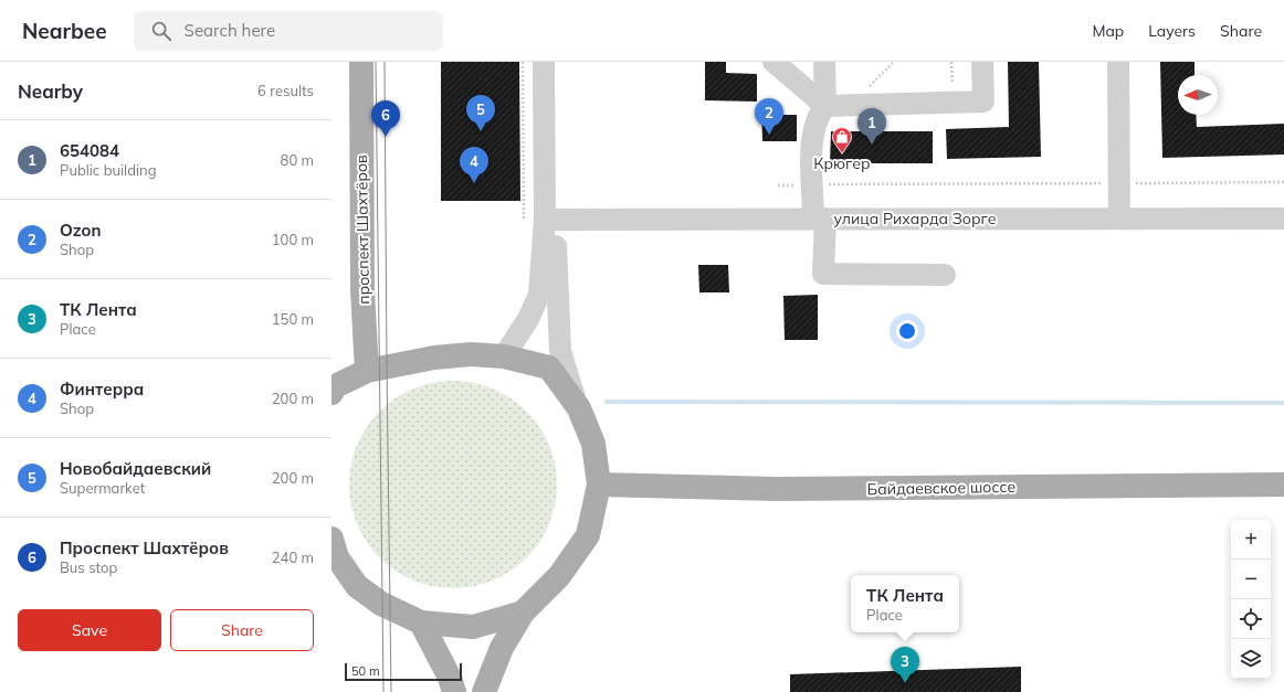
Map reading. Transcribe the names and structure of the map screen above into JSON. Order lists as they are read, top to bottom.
{
  "streets": {
    "main road": ["проспект Шахтёров", "Байдаевское шоссе"],
    "street": ["улица Рихарда Зорге"]
  },
  "places": {
    "shop": ["Крюгер"]
  },
  "scale_bar": "50 m",
  "north": "left",
  "page": {
    "header": "Nearbee",
    "search": "Search here",
    "nav": ["Map", "Layers", "Share"],
    "heading": ["Nearby", "6 results"],
    "pins": [
      "5",
      "2",
      "6",
      "1",
      "4",
      "3"
    ],
    "list": [
      {
        "mark": "1",
        "name": "654084",
        "note": "Public building",
        "value": "80 m"
      },
      {
        "mark": "2",
        "name": "Ozon",
        "note": "Shop",
        "value": "100 m"
      },
      {
        "mark": "3",
        "name": "ТК Лента",
        "note": "Place",
        "value": "150 m"
      },
      {
        "mark": "4",
        "name": "Финтерра",
        "note": "Shop",
        "value": "200 m"
      },
      {
        "mark": "5",
        "name": "Новобайдаевский",
        "note": "Supermarket",
        "value": "200 m"
      },
      {
        "mark": "6",
        "name": "Проспект Шахтёров",
        "note": "Bus stop",
        "value": "240 m"
      }
    ],
    "map_buttons": ["+", "−"],
    "popup": ["ТК Лента", "Place"],
    "buttons": ["Save", "Share"],
    "scale": "50 m"
  }
}
